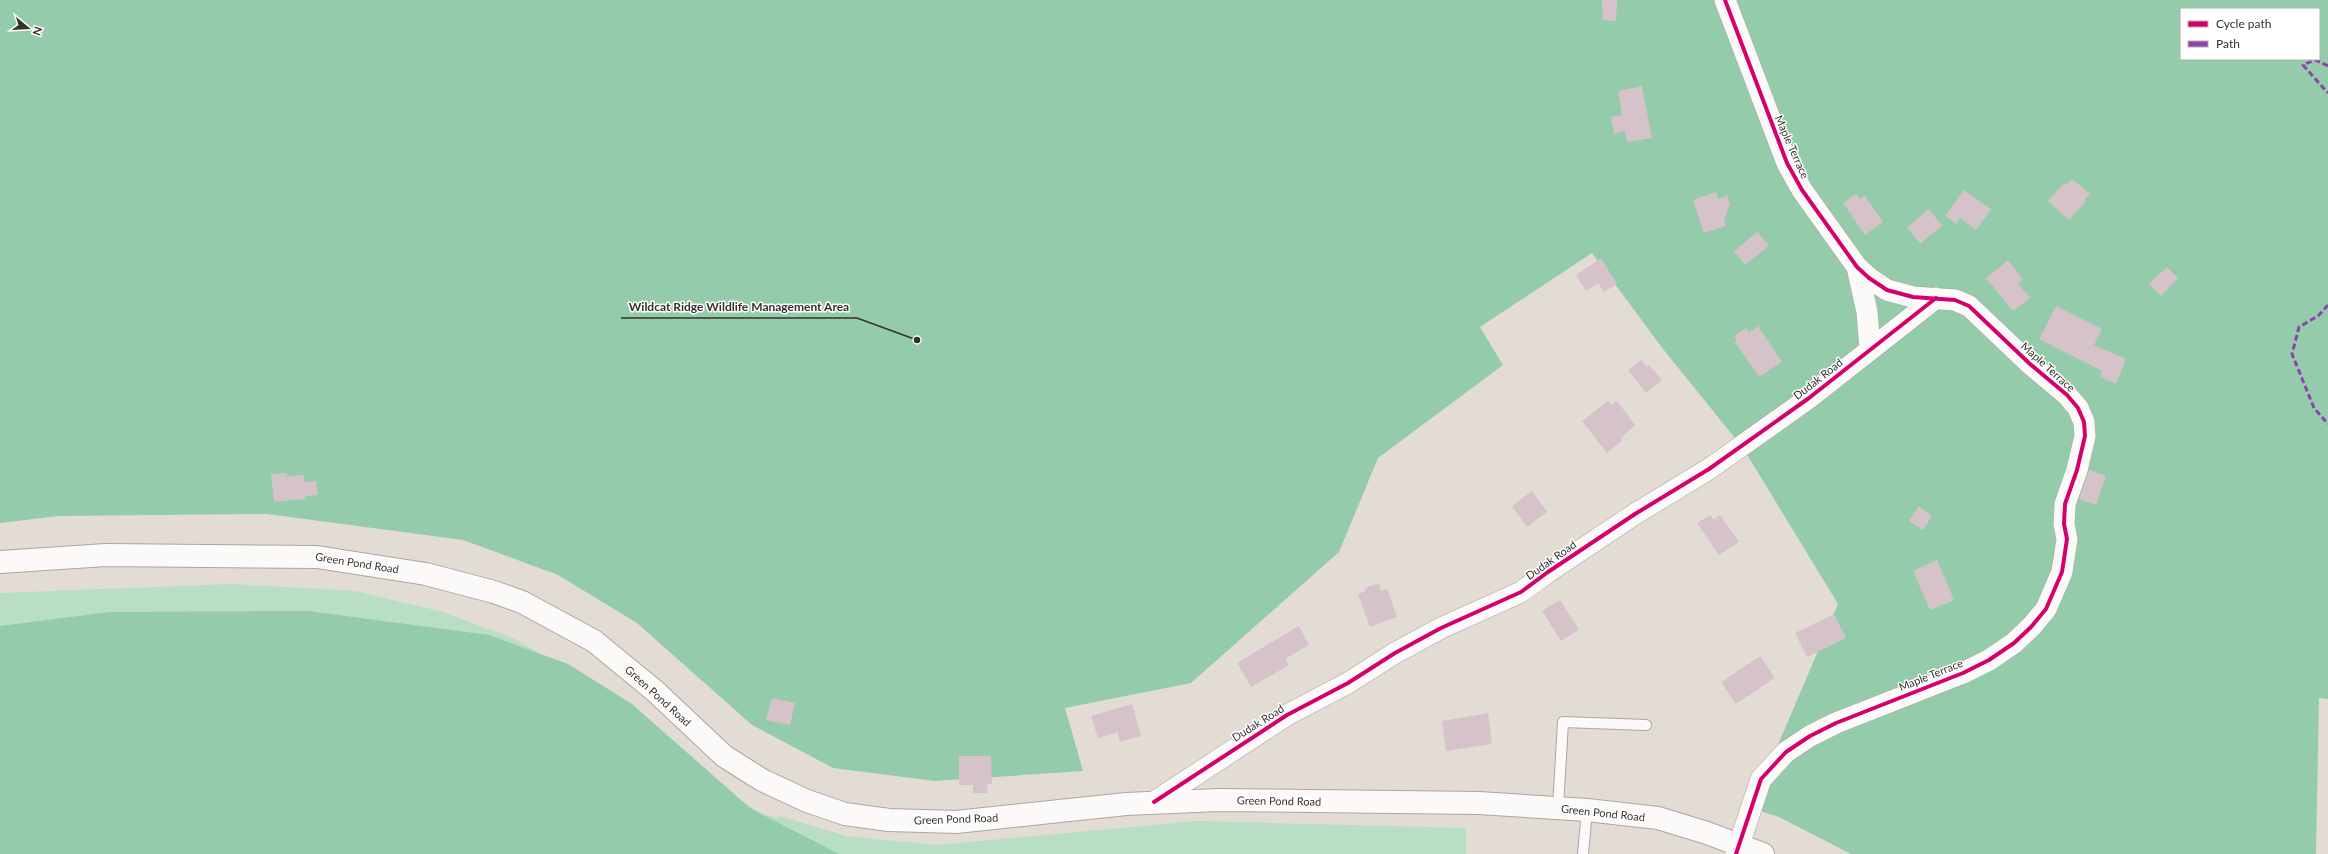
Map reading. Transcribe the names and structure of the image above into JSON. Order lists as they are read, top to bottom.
{
  "streets": {
    "main road": ["Green Pond Road"],
    "street": ["Maple Terrace", "Dudak Road"]
  },
  "crossings": [
    ["Maple Terrace", "Dudak Road"],
    ["Maple Terrace", "Green Pond Road"],
    ["Dudak Road", "Green Pond Road"]
  ],
  "places": ["Wildcat Ridge Wildlife Management Area"],
  "legend": ["Cycle path", "Path"],
  "north": "right"
}
